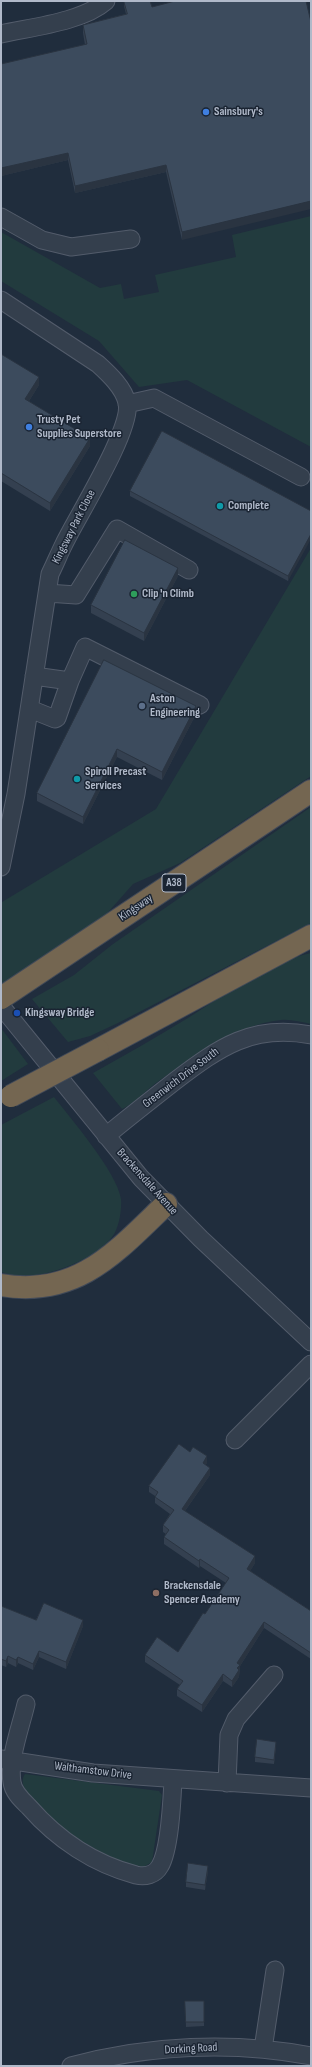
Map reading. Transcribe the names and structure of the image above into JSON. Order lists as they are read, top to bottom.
{
  "streets": {
    "highway": ["A38", "Kingsway"],
    "street": [
      "Kingsway Park Close",
      "Greenwich Drive South",
      "Brackensdale Avenue",
      "Walthamstow Drive",
      "Dorking Road"
    ]
  },
  "crossings": [
    ["Greenwich Drive South", "Brackensdale Avenue"]
  ],
  "places": [
    "Sainsbury's",
    "Trusty Pet Supplies Superstore",
    "Complete",
    "Clip 'n Climb",
    "Aston Engineering",
    "Spiroll Precast Services",
    "Kingsway Bridge",
    "Brackensdale Spencer Academy"
  ]
}
